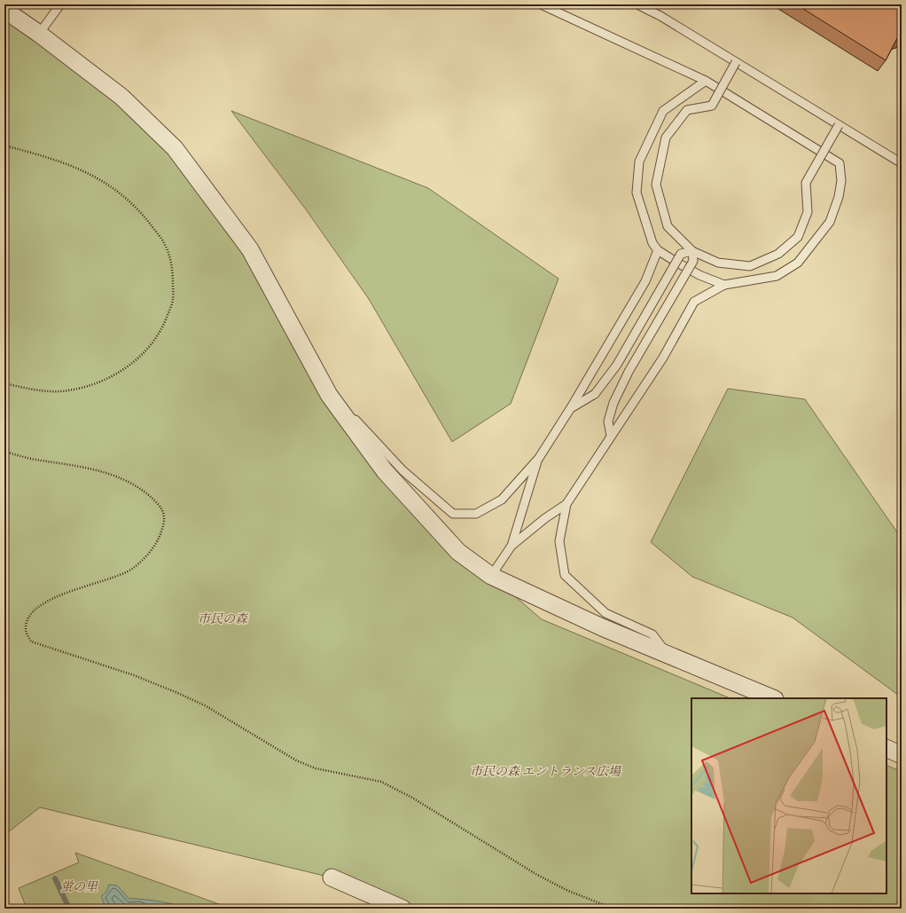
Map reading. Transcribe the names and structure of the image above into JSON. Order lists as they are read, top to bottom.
{
  "parks": ["市民の森", "市民の森 エントランス広場", "蛍の里"]
}
